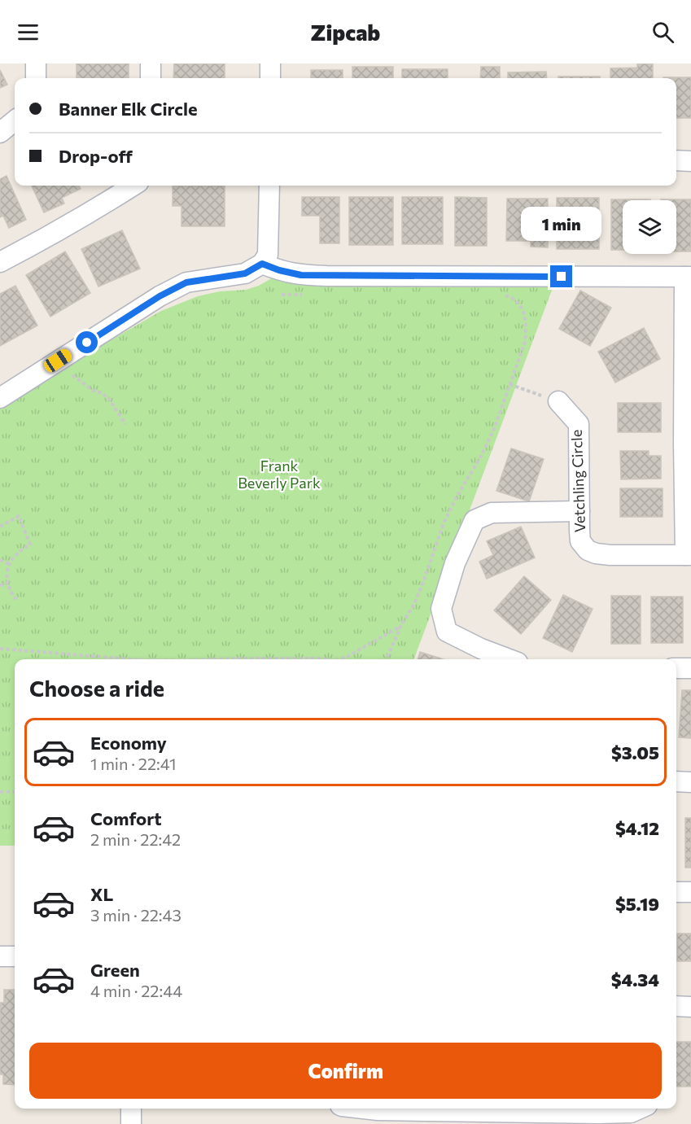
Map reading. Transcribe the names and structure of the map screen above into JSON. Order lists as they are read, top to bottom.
{
  "streets": {
    "street": ["Vetchling Circle"]
  },
  "parks": ["Frank Beverly Park"],
  "page": {
    "header": "Zipcab",
    "banner": ["Banner Elk Circle", "Drop-off"],
    "bubble": "1 min",
    "heading": "Choose a ride",
    "list": [
      {
        "name": "Economy",
        "note": "1 min · 22:41",
        "value": "$3.05"
      },
      {
        "name": "Comfort",
        "note": "2 min · 22:42",
        "value": "$4.12"
      },
      {
        "name": "XL",
        "note": "3 min · 22:43",
        "value": "$5.19"
      },
      {
        "name": "Green",
        "note": "4 min · 22:44",
        "value": "$4.34"
      }
    ],
    "buttons": "Confirm"
  }
}
